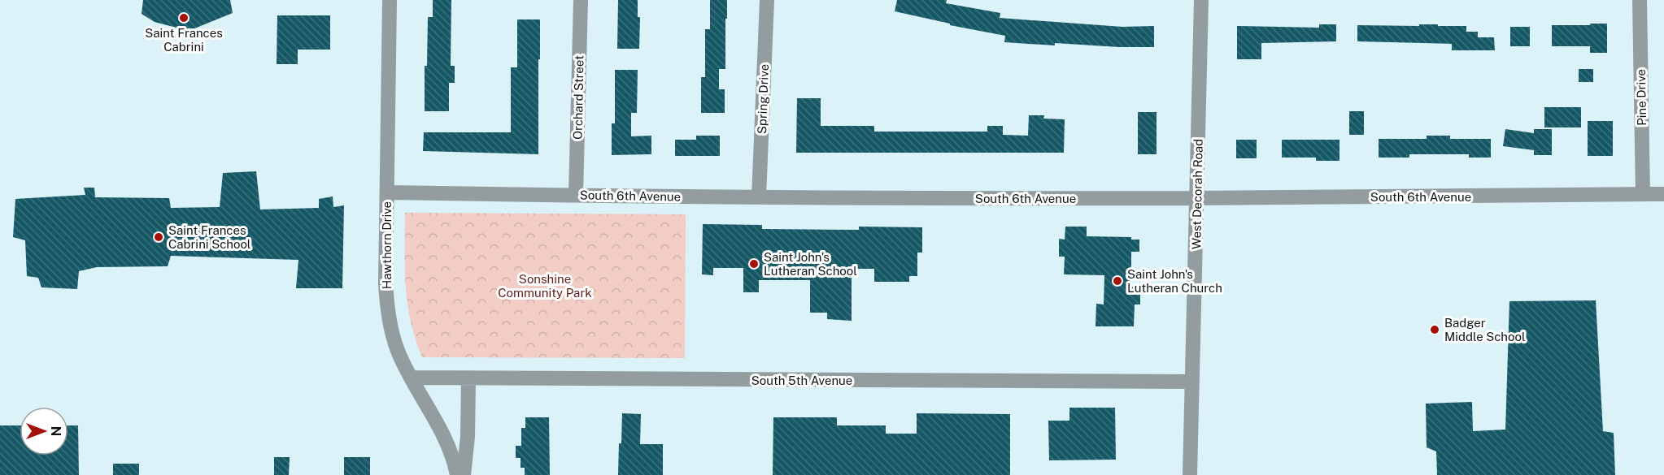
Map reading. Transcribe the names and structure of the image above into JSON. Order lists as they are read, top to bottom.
{
  "streets": {
    "street": [
      "Orchard Street",
      "Pine Drive",
      "Spring Drive",
      "West Decorah Road",
      "South 6th Avenue",
      "Hawthorn Drive",
      "South 5th Avenue"
    ]
  },
  "crossings": [
    ["Orchard Street", "South 6th Avenue"],
    ["Pine Drive", "South 6th Avenue"],
    ["Spring Drive", "South 6th Avenue"],
    ["West Decorah Road", "South 6th Avenue"],
    ["West Decorah Road", "South 5th Avenue"],
    ["South 6th Avenue", "Hawthorn Drive"],
    ["Hawthorn Drive", "South 5th Avenue"]
  ],
  "parks": ["Sonshine Community Park"],
  "places": [
    "Saint Frances Cabrini",
    "Saint Frances Cabrini School",
    "Saint John's Lutheran School",
    "Saint John's Lutheran Church",
    "Badger Middle School"
  ],
  "north": "right"
}
